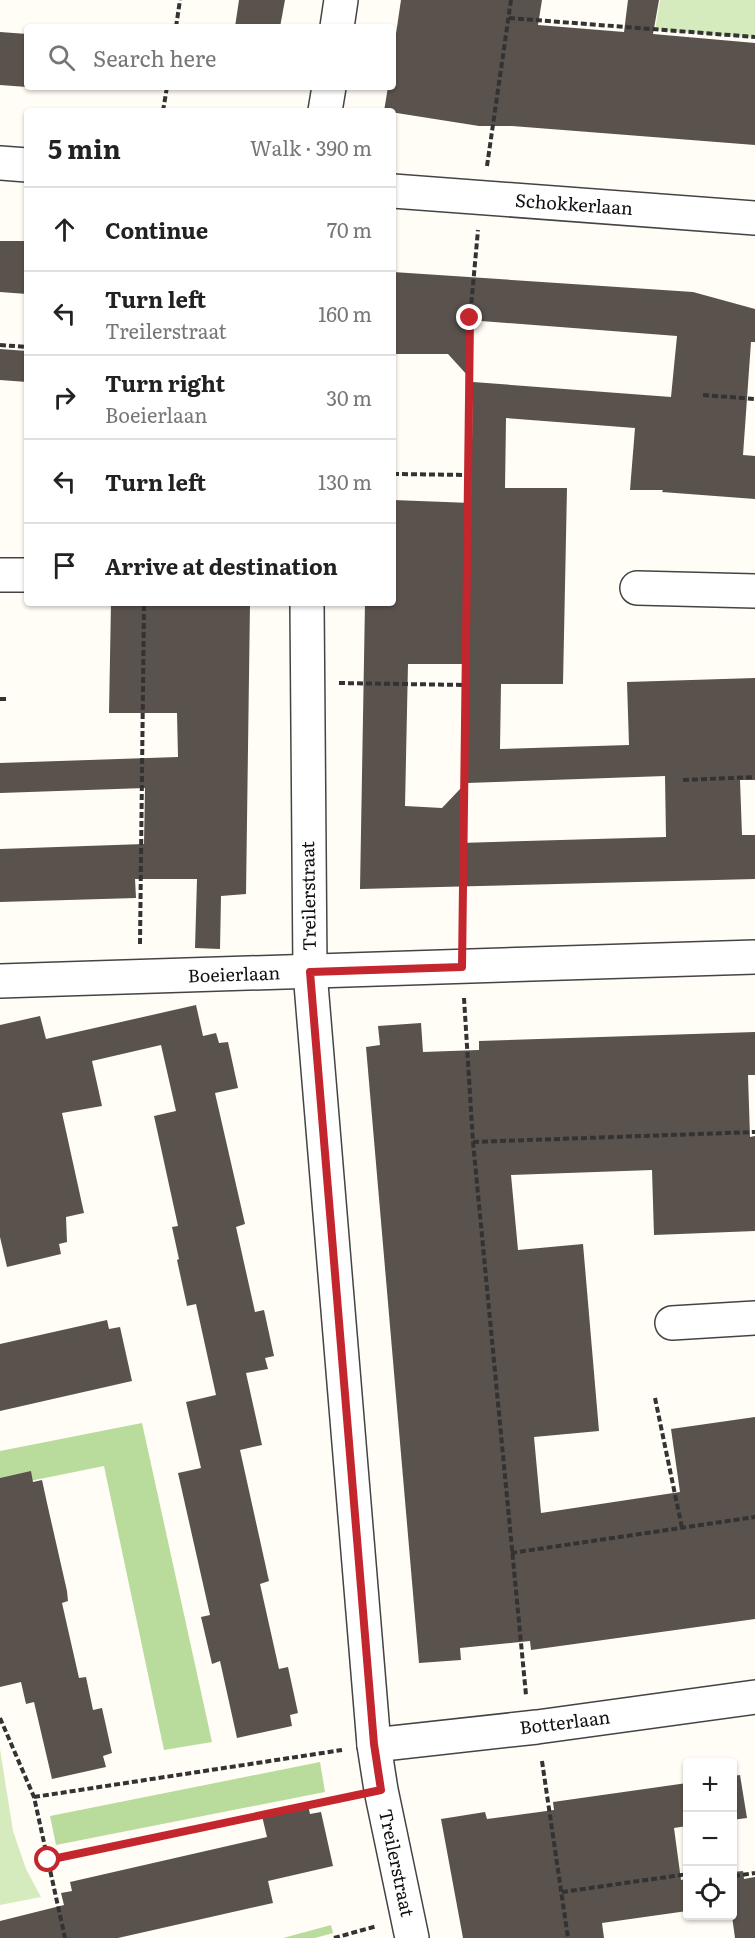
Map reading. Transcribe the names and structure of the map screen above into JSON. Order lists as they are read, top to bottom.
{
  "streets": {
    "street": [
      "Schokkerlaan",
      "Treilerstraat",
      "Boeierlaan",
      "Botterlaan"
    ]
  },
  "crossings": [
    ["Treilerstraat", "Boeierlaan"],
    ["Treilerstraat", "Botterlaan"]
  ],
  "page": {
    "search": "Search here",
    "heading": ["5 min", "Walk · 390 m"],
    "list": [
      ["Continue", "70 m"],
      ["Turn left", "Treilerstraat", "160 m"],
      ["Turn right", "Boeierlaan", "30 m"],
      ["Turn left", "130 m"],
      "Arrive at destination"
    ],
    "map_buttons": ["+", "−"]
  }
}
